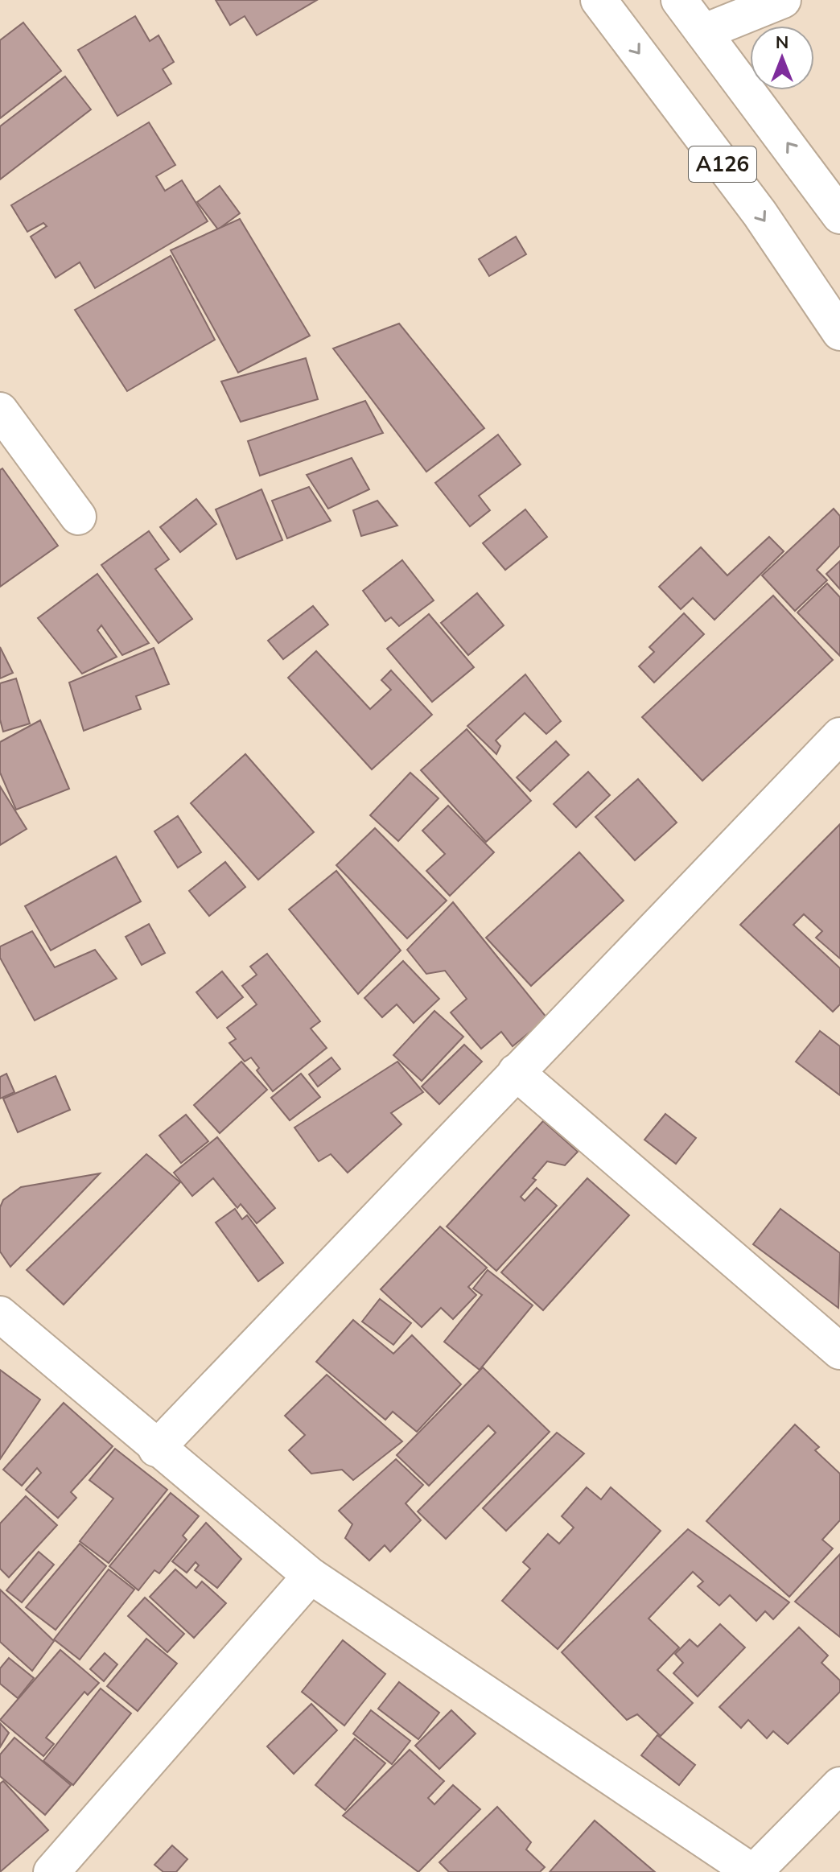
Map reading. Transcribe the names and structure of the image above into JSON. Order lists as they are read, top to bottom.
{
  "streets": {
    "main road": ["A126"]
  },
  "north": "top"
}
